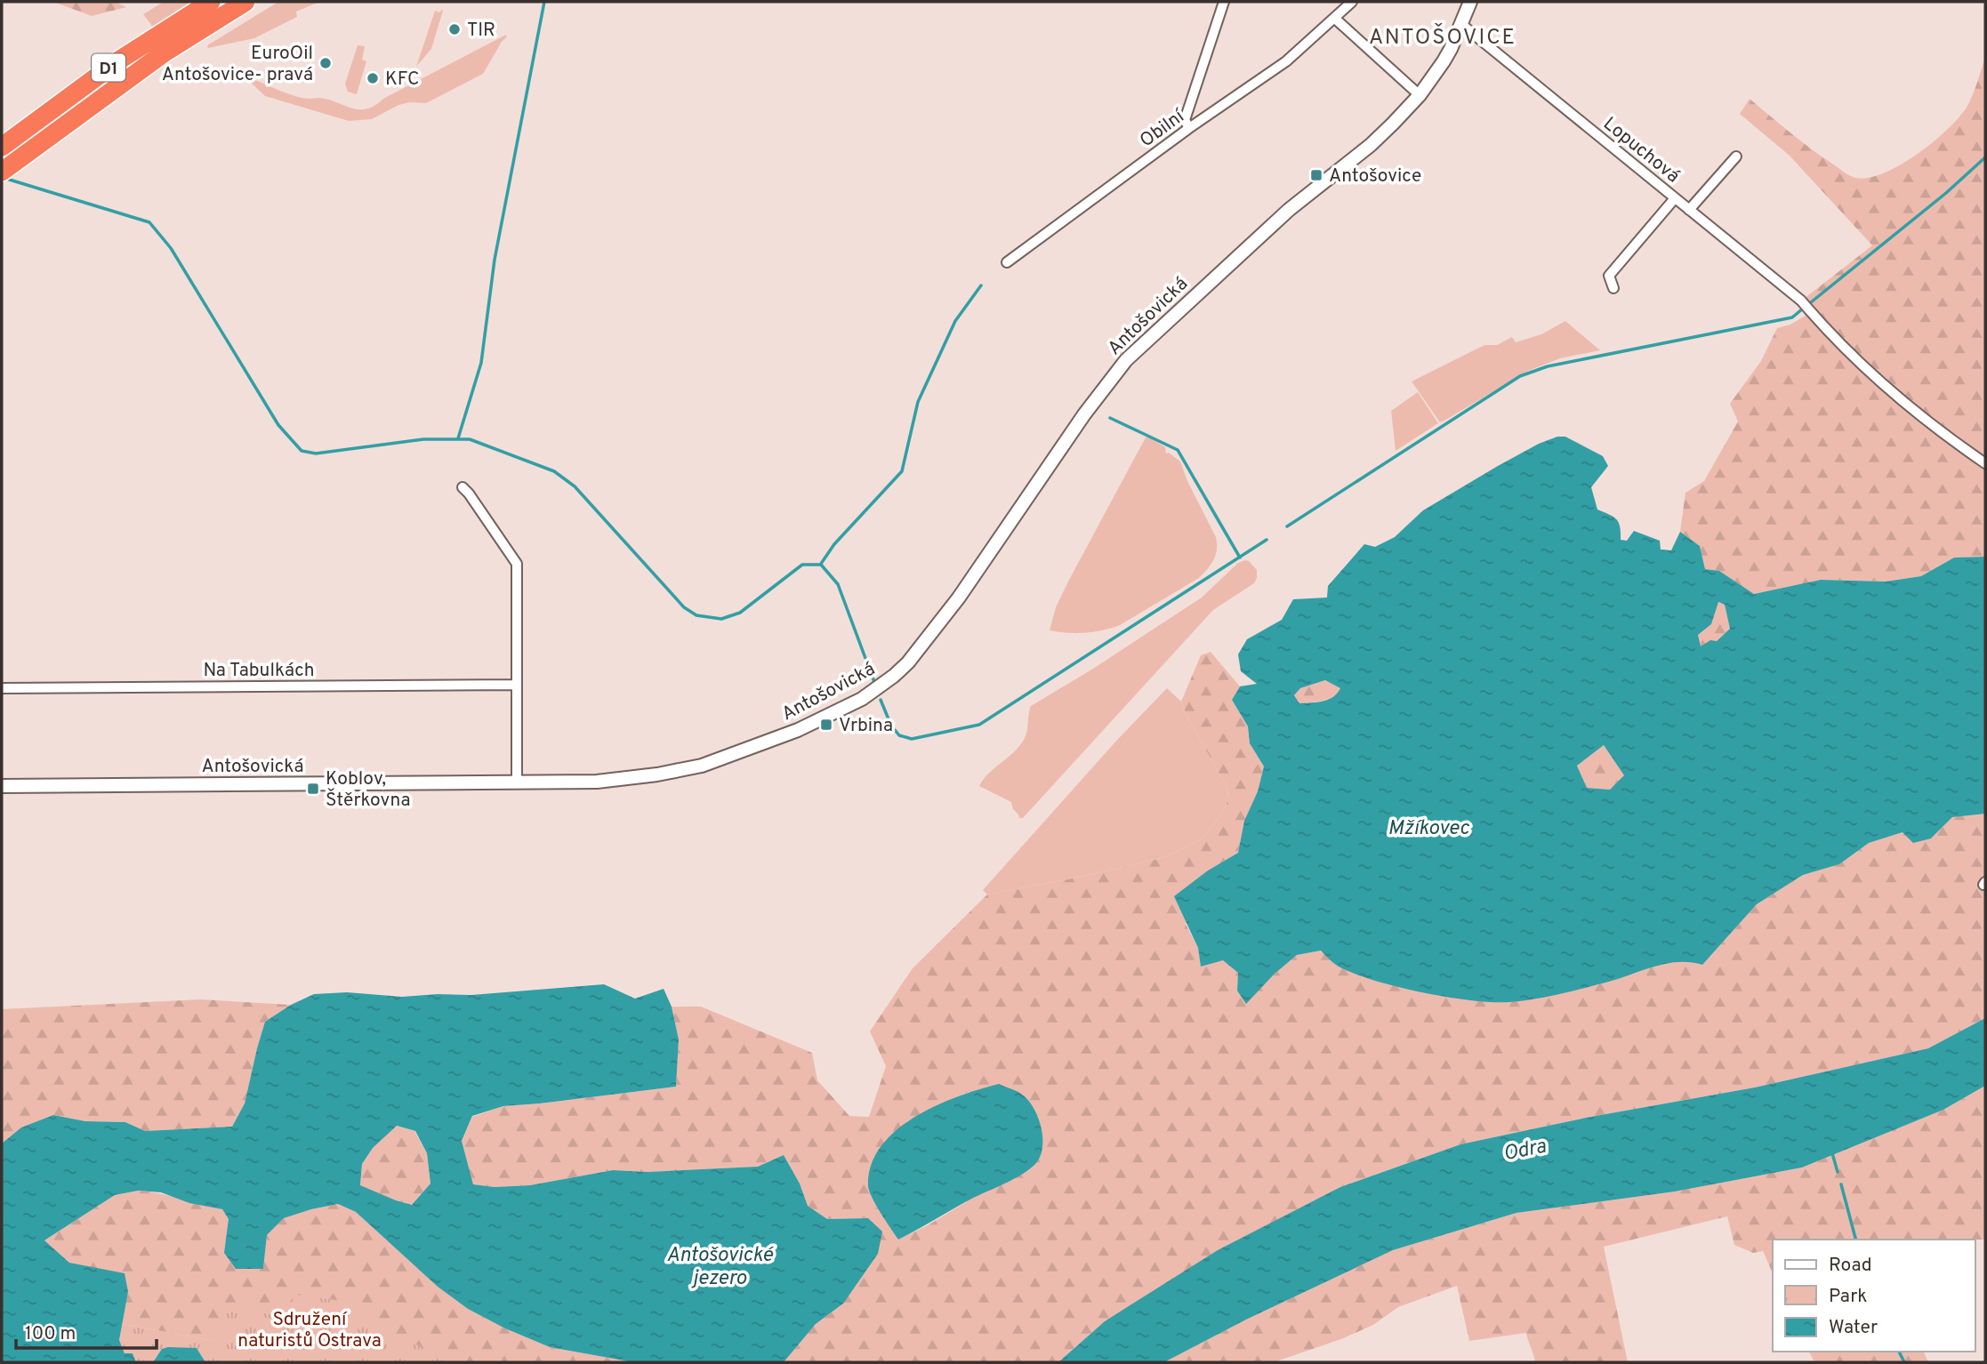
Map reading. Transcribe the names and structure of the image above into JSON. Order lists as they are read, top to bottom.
{
  "streets": {
    "highway": ["D1"],
    "street": [
      "Obilní",
      "Lopuchová",
      "Antošovická",
      "Na Tabulkách"
    ]
  },
  "crossings": [
    ["Lopuchová", "Antošovická"]
  ],
  "districts": ["ANTOŠOVICE"],
  "water": ["Mžíkovec", "Odra", "Antošovické jezero"],
  "parks": ["Sdružení naturistů Ostrava"],
  "places": {
    "other": ["TIR", "EuroOil Antošovice- pravá", "KFC"],
    "transit": ["Antošovice", "Vrbina", "Koblov, Štěrkovna"]
  },
  "legend": ["Road", "Park", "Water"],
  "scale_bar": "100 m"
}
